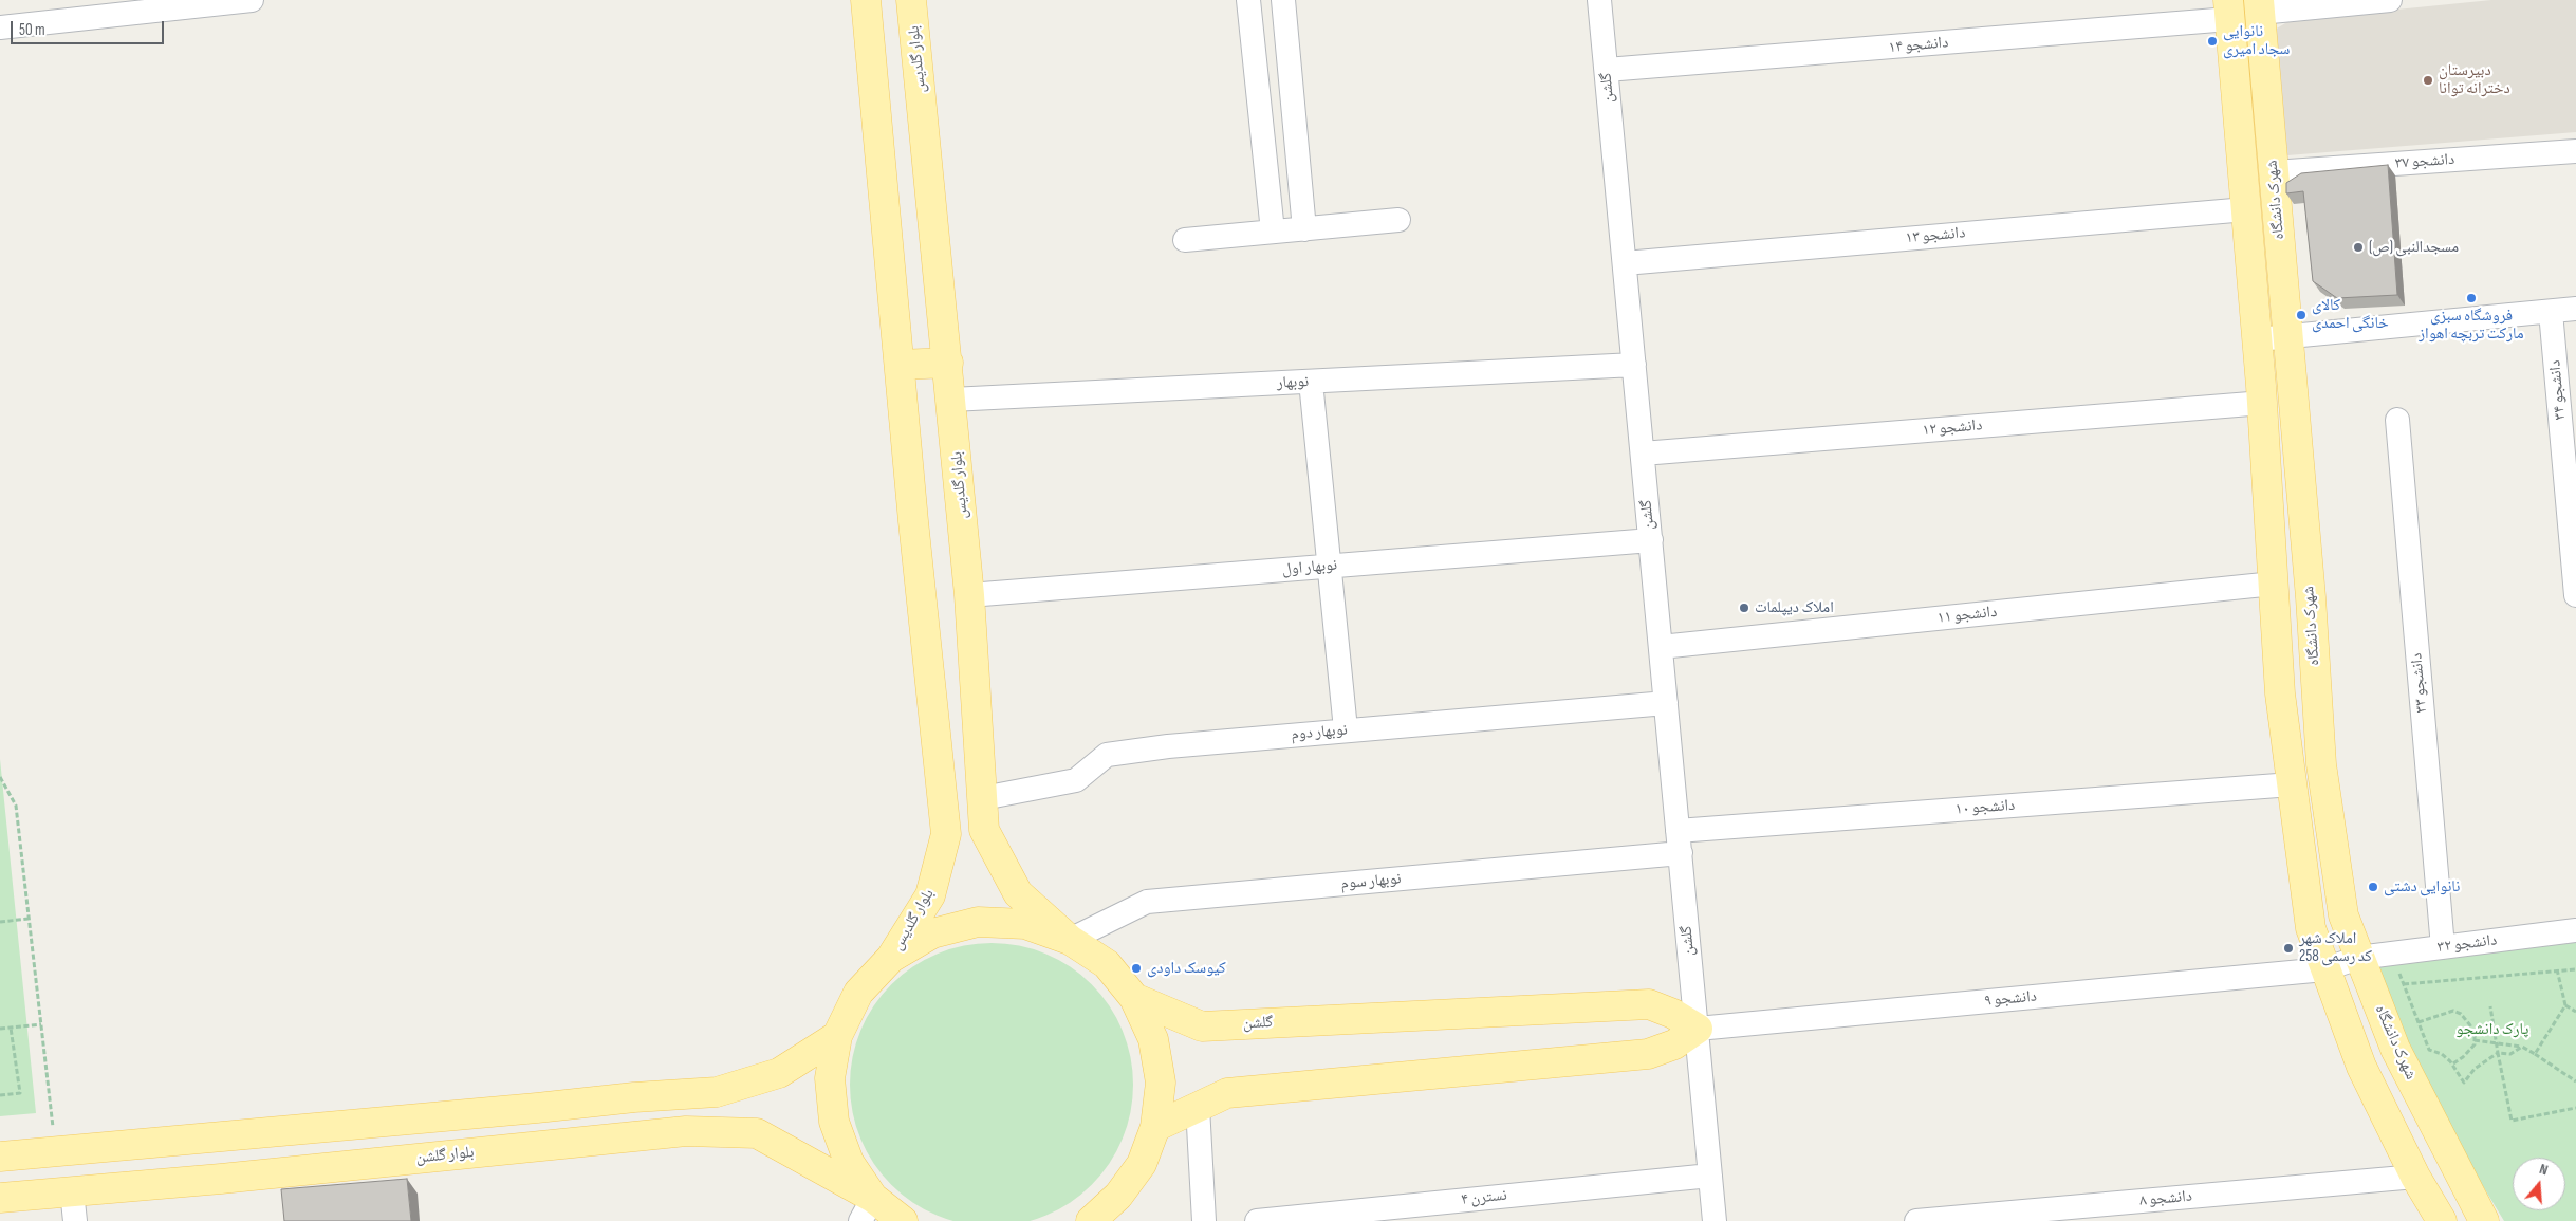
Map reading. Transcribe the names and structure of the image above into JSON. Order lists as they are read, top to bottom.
{
  "streets": {
    "main road": [
      "بلوار گلدیس",
      "گلشن",
      "شهرک دانشگاه",
      "بلوار گلشن"
    ],
    "street": [
      "دانشجو ۱۴",
      "دانشجو ۳۷",
      "دانشجو ۱۳",
      "نوبهار",
      "دانشجو ۳۴",
      "دانشجو ۱۲",
      "نوبهار اول",
      "دانشجو ۱۱",
      "دانشجو ۳۳",
      "نوبهار دوم",
      "دانشجو ۱۰",
      "نوبهار سوم",
      "دانشجو ۳۲",
      "دانشجو ۹",
      "نسترن ۴",
      "دانشجو ۸"
    ]
  },
  "crossings": [
    ["دانشجو ۱۴", "گلشن"],
    ["دانشجو ۱۴", "شهرک دانشگاه"],
    ["بلوار گلدیس", "نوبهار"],
    ["بلوار گلدیس", "نوبهار اول"],
    ["بلوار گلدیس", "نوبهار دوم"],
    ["بلوار گلدیس", "نوبهار سوم"],
    ["گلشن", "دانشجو ۱۳"],
    ["گلشن", "نوبهار"],
    ["گلشن", "دانشجو ۱۲"],
    ["گلشن", "نوبهار اول"],
    ["گلشن", "دانشجو ۱۱"],
    ["گلشن", "نوبهار دوم"],
    ["گلشن", "دانشجو ۱۰"],
    ["گلشن", "نوبهار سوم"],
    ["گلشن", "دانشجو ۹"],
    ["گلشن", "نسترن ۴"],
    ["دانشجو ۳۷", "شهرک دانشگاه"],
    ["شهرک دانشگاه", "دانشجو ۱۳"],
    ["شهرک دانشگاه", "دانشجو ۱۲"],
    ["شهرک دانشگاه", "دانشجو ۱۱"],
    ["شهرک دانشگاه", "دانشجو ۱۰"],
    ["شهرک دانشگاه", "دانشجو ۳۲"],
    ["شهرک دانشگاه", "دانشجو ۹"],
    ["شهرک دانشگاه", "دانشجو ۸"],
    ["دانشجو ۳۳", "دانشجو ۳۲"],
    ["دانشجو ۱۰", "نوبهار سوم"],
    ["دانشجو ۳۲", "دانشجو ۹"]
  ],
  "parks": ["پارک دانشجو"],
  "places": [
    "نانوایی سجاد امیری",
    "دبیرستان دخترانه توانا",
    "مسجدالنبی (ص)",
    "فروشگاه سبزی مارکت تربچه اهواز",
    "کالای خانگی احمدی",
    "املاک دیپلمات",
    "نانوایی دشتی",
    "املاک شهر کد رسمی 258",
    "کیوسک داودی"
  ],
  "scale_bar": "50 m",
  "north": "top"
}
